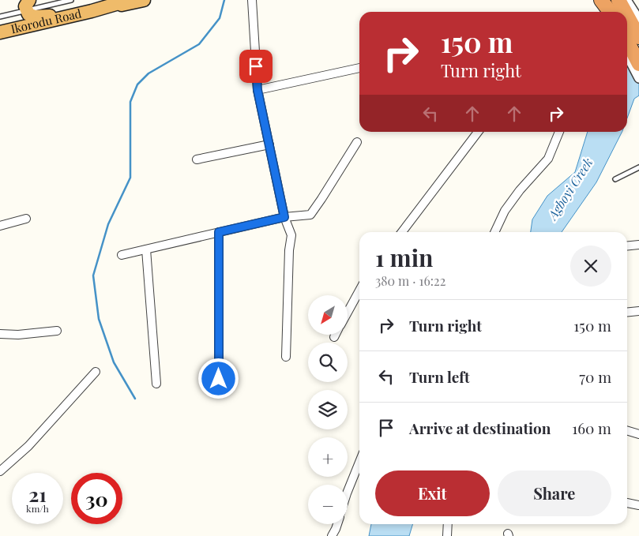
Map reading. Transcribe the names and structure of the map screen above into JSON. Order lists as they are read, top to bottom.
{
  "streets": {
    "highway": ["Ikorodu Road"]
  },
  "water": ["Agboyi Creek"],
  "north": "bottom left",
  "page": {
    "turn": ["150 m", "Turn right"],
    "heading": ["1 min", "380 m · 16:22"],
    "map_buttons": ["+", "−"],
    "list": [
      {
        "name": "Turn right",
        "value": "150 m"
      },
      {
        "name": "Turn left",
        "value": "70 m"
      },
      {
        "name": "Arrive at destination",
        "value": "160 m"
      }
    ],
    "buttons": ["Exit", "Share"],
    "speed": "21 km/h",
    "limit": "30"
  }
}
